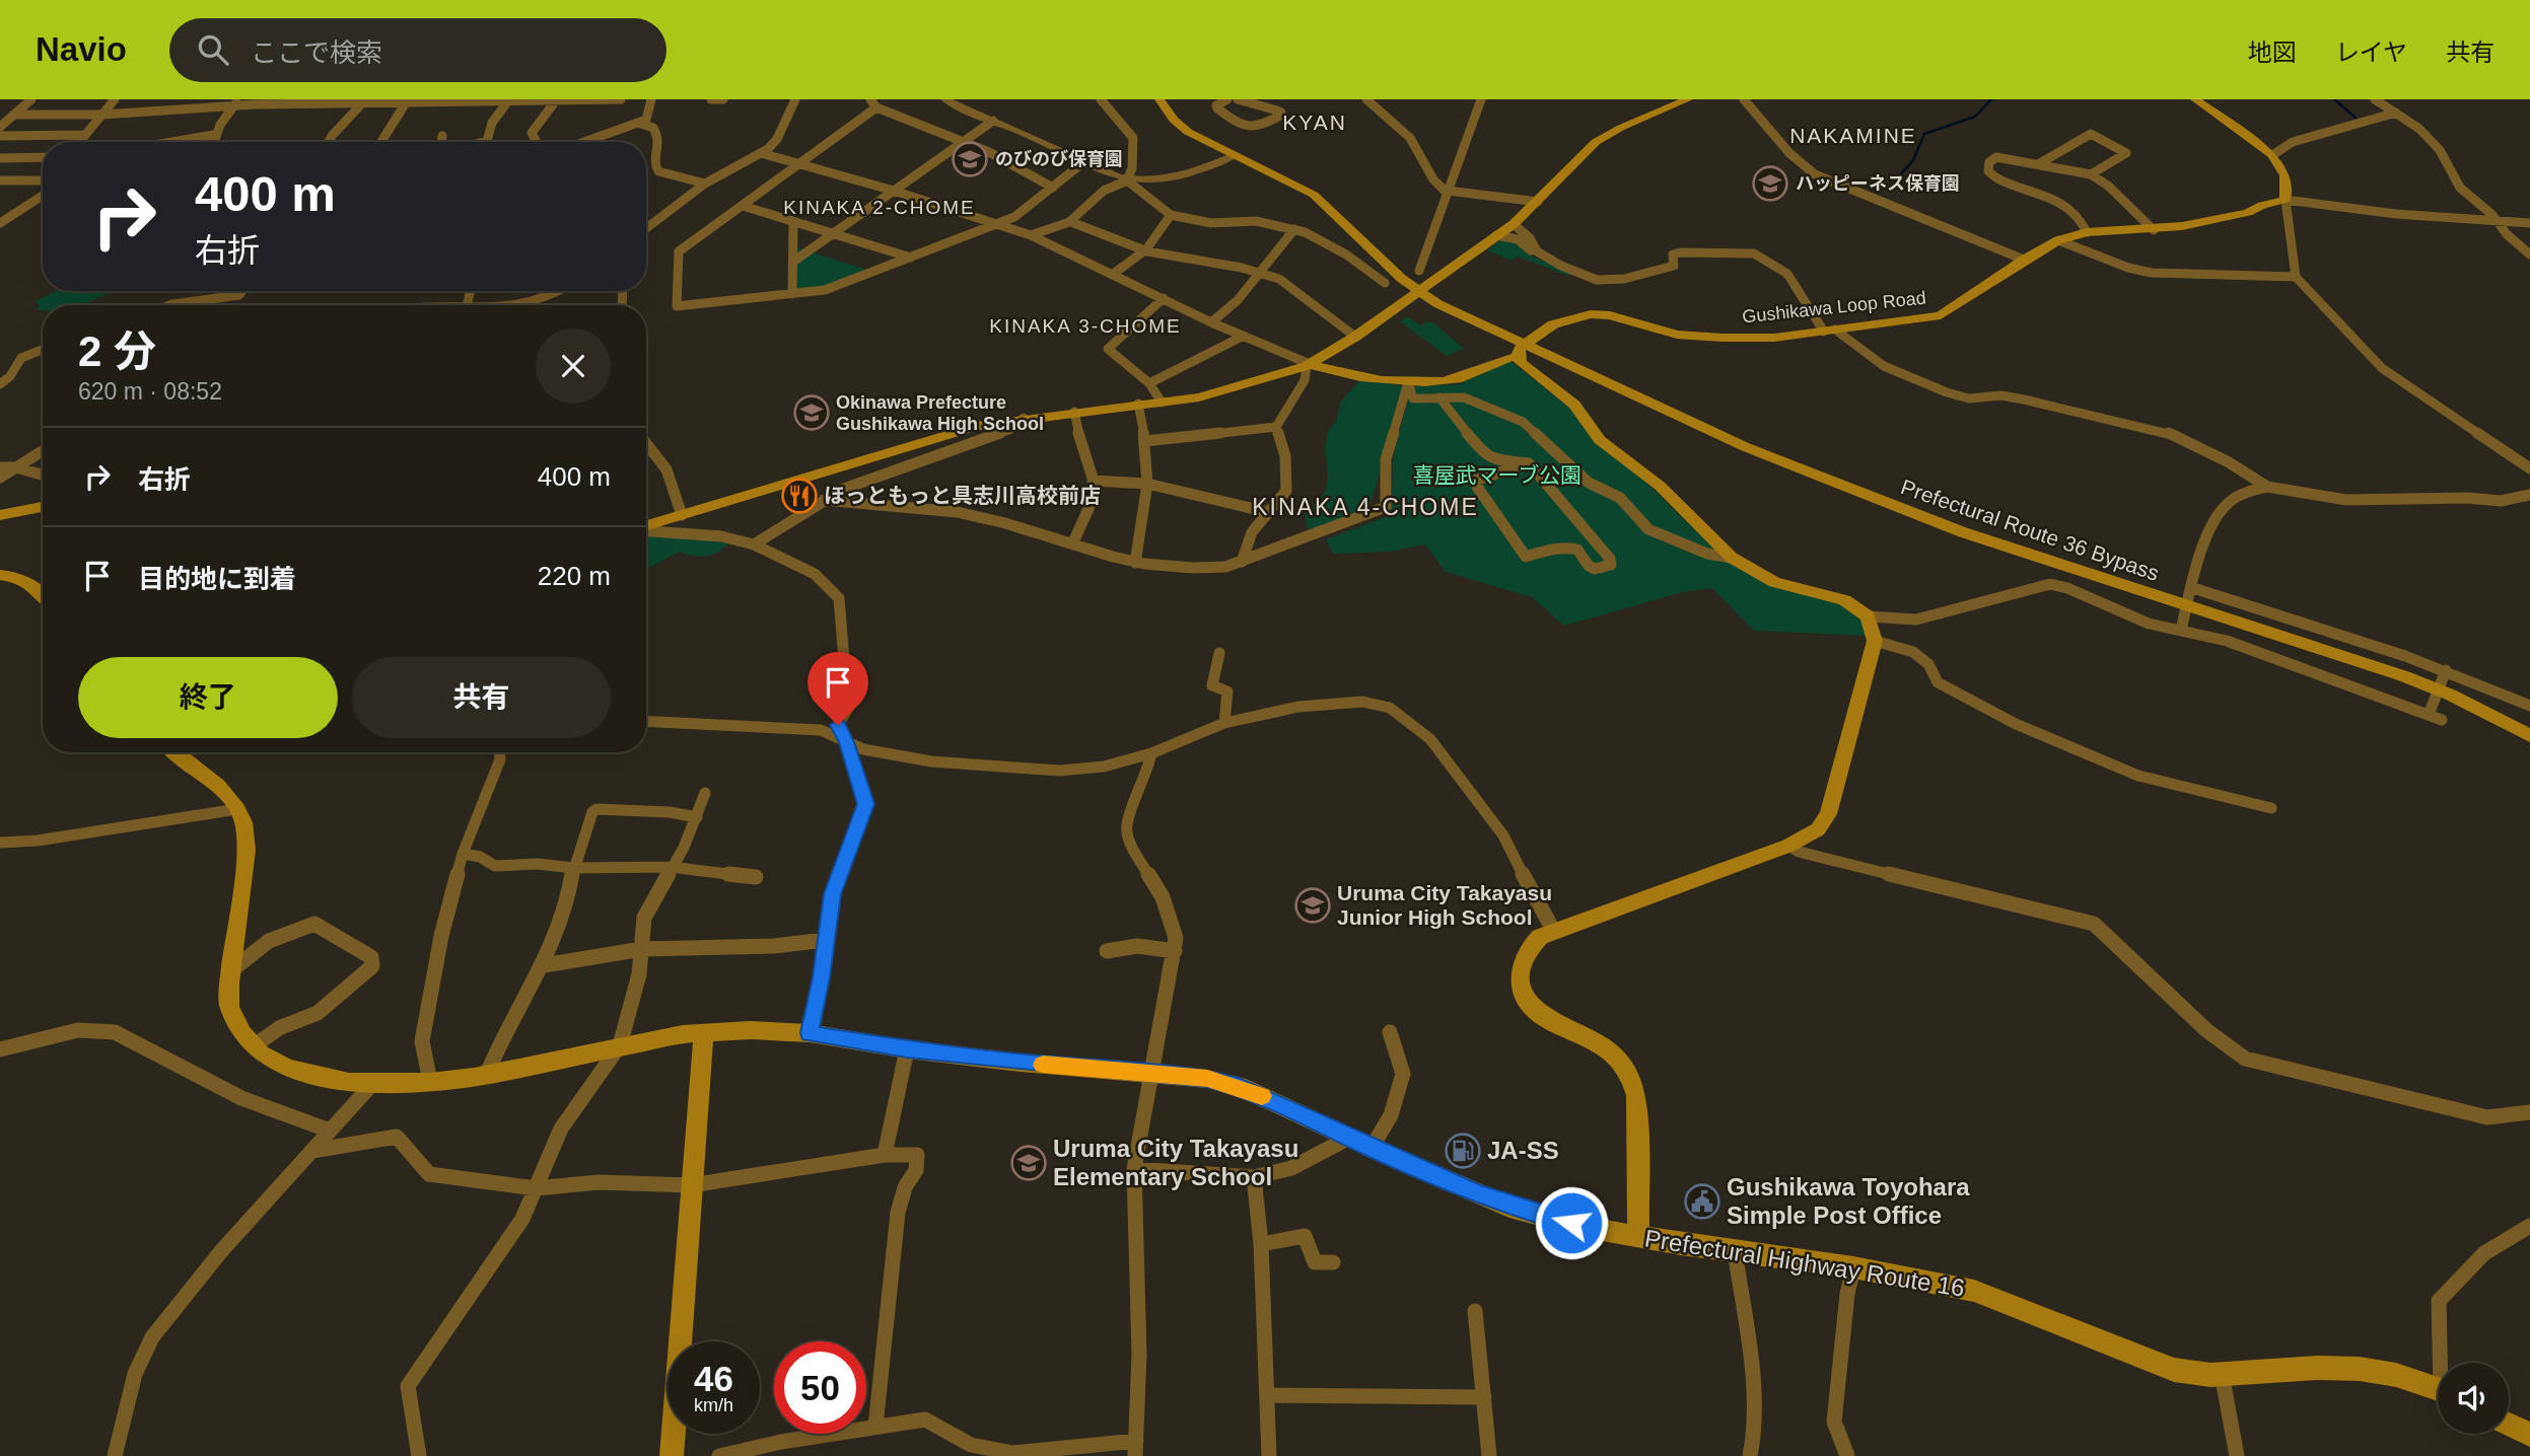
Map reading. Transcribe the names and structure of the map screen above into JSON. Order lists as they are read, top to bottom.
{
  "streets": {
    "main road": ["Gushikawa Loop Road", "Prefectural Route 36 Bypass", "Prefectural Highway Route 16"]
  },
  "crossings": [
    ["Gushikawa Loop Road", "Prefectural Route 36 Bypass"]
  ],
  "districts": [
    "KYAN",
    "NAKAMINE",
    "KINAKA 2-CHOME",
    "KINAKA 3-CHOME",
    "KINAKA 4-CHOME"
  ],
  "parks": ["喜屋武マーブ公園"],
  "places": {
    "school or university": [
      "のびのび保育園",
      "ハッピーネス保育園",
      "Okinawa Prefecture Gushikawa High School",
      "Uruma City Takayasu Junior High School",
      "Uruma City Takayasu Elementary School"
    ],
    "restaurant": ["ほっともっと具志川高校前店"],
    "fuel station": ["JA-SS"],
    "public building": ["Gushikawa Toyohara Simple Post Office"]
  },
  "page": {
    "header": "Navio",
    "search": "ここで検索",
    "nav": ["地図", "レイヤ", "共有"],
    "turn": ["400 m", "右折"],
    "heading": ["2 分", "620 m · 08:52"],
    "list": [
      {
        "name": "右折",
        "value": "400 m"
      },
      {
        "name": "目的地に到着",
        "value": "220 m"
      }
    ],
    "buttons": ["終了", "共有"],
    "speed": "46 km/h",
    "limit": "50"
  }
}
